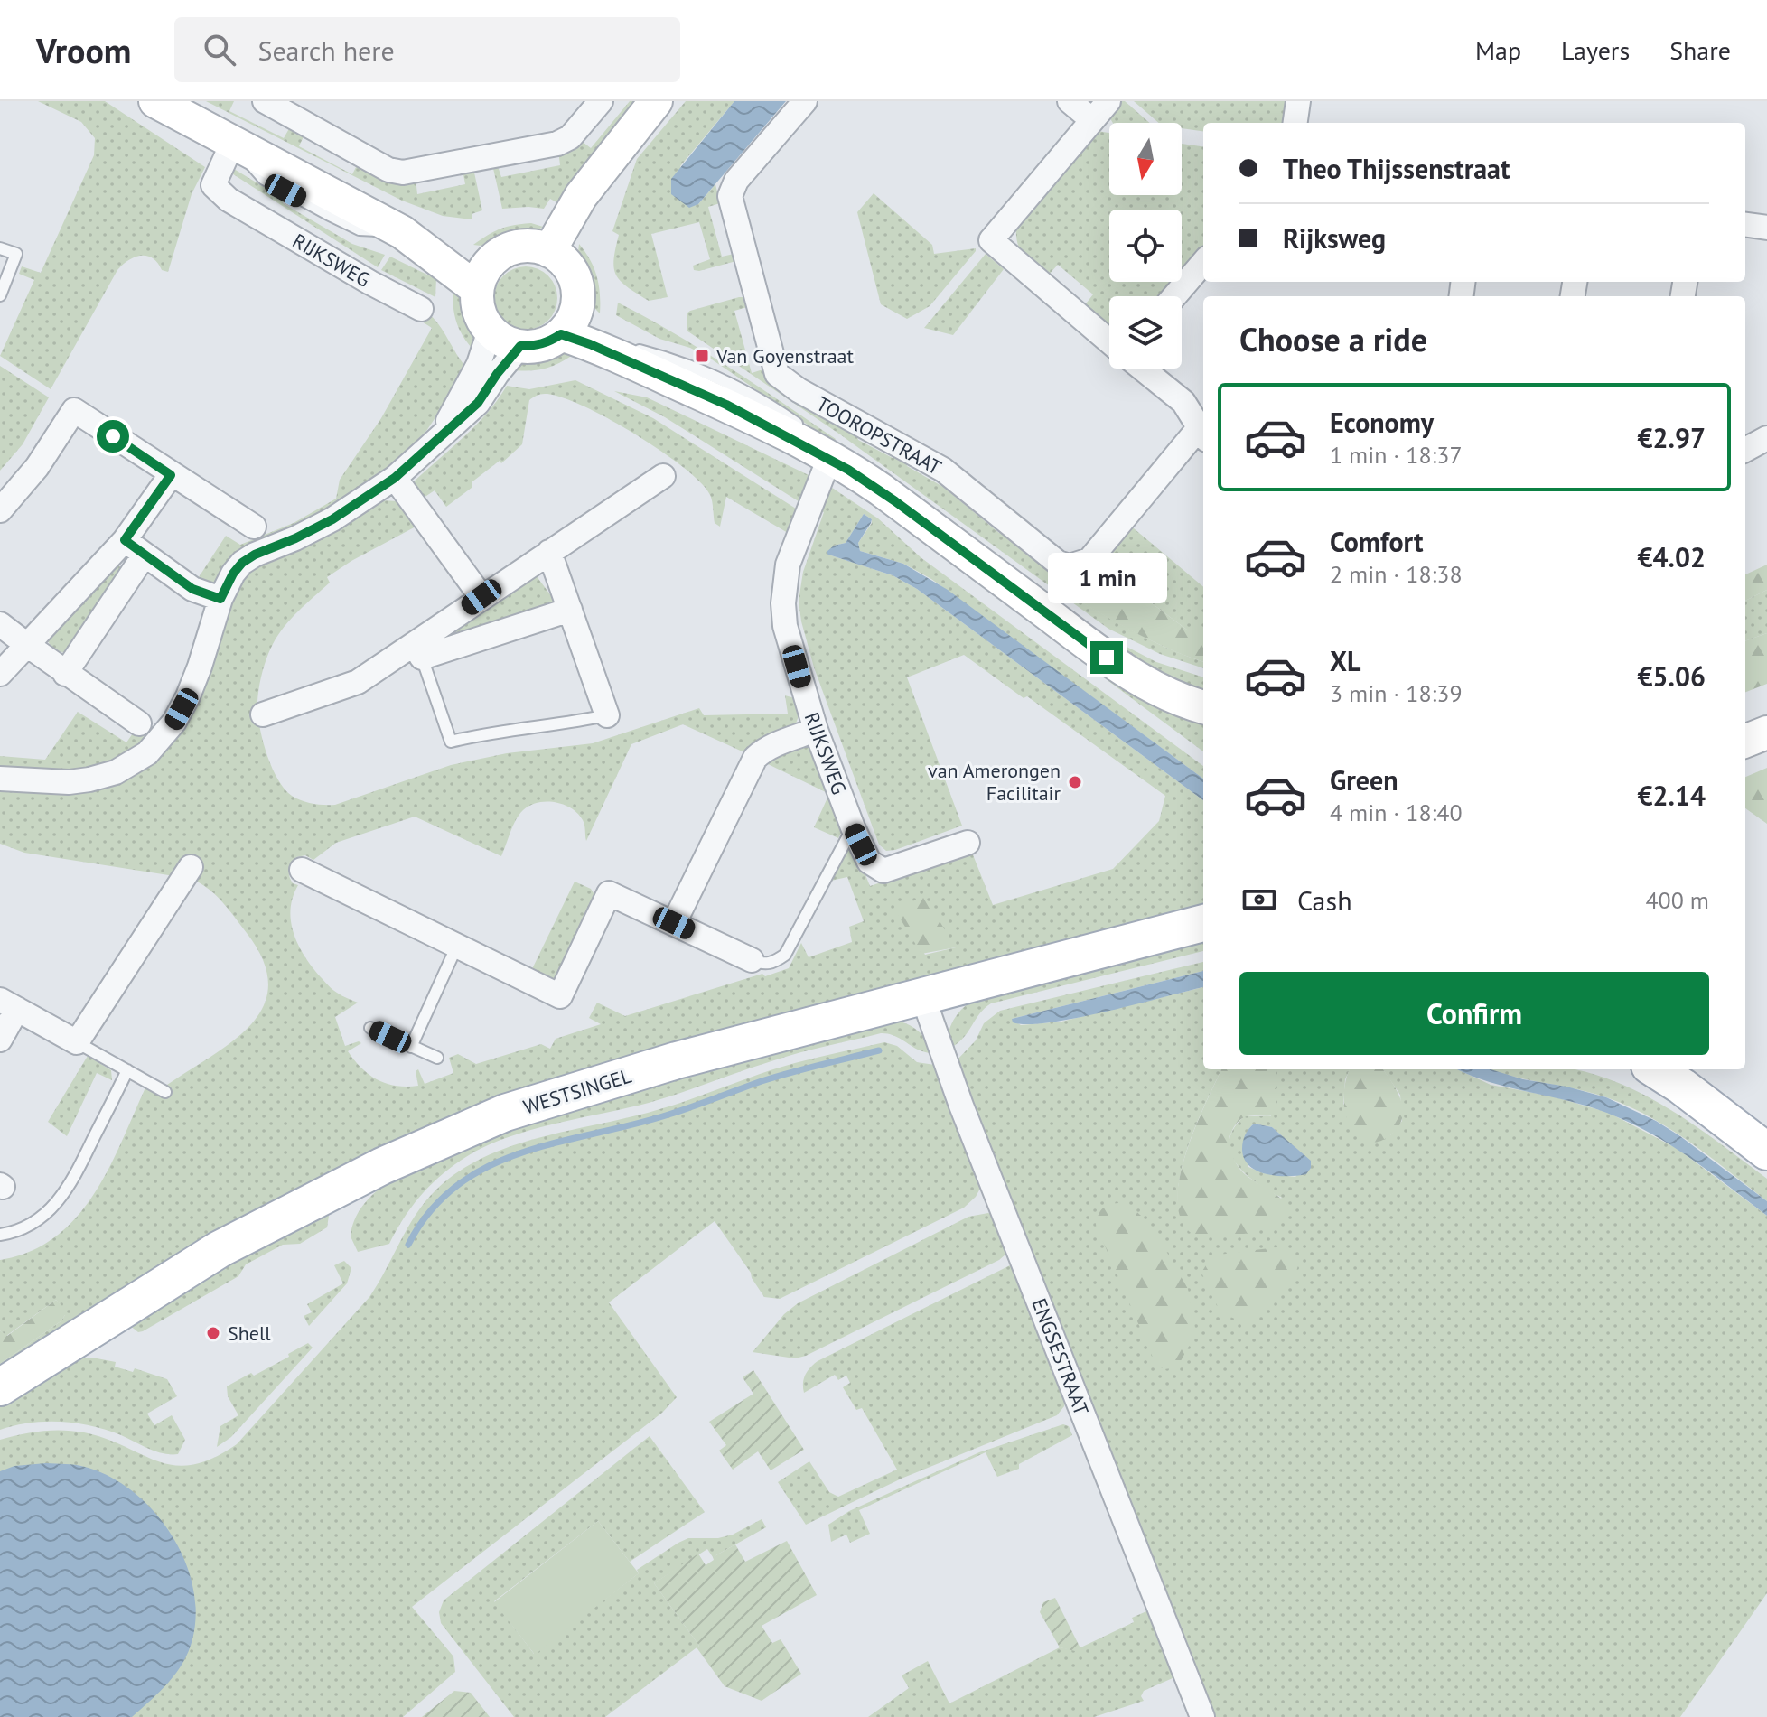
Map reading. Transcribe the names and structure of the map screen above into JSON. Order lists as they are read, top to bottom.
{
  "streets": {
    "main road": ["WESTSINGEL"],
    "street": ["RIJKSWEG", "TOOROPSTRAAT", "ENGSESTRAAT"]
  },
  "crossings": [
    ["WESTSINGEL", "ENGSESTRAAT"]
  ],
  "places": {
    "transit": ["Van Goyenstraat"],
    "other": ["van Amerongen Facilitair", "Shell"]
  },
  "north": "bottom",
  "page": {
    "header": "Vroom",
    "search": "Search here",
    "nav": ["Map", "Layers", "Share"],
    "banner": ["Theo Thijssenstraat", "Rijksweg"],
    "heading": "Choose a ride",
    "list": [
      {
        "name": "Economy",
        "note": "1 min · 18:37",
        "value": "€2.97"
      },
      {
        "name": "Comfort",
        "note": "2 min · 18:38",
        "value": "€4.02"
      },
      {
        "name": "XL",
        "note": "3 min · 18:39",
        "value": "€5.06"
      },
      {
        "name": "Green",
        "note": "4 min · 18:40",
        "value": "€2.14"
      }
    ],
    "bubble": "1 min",
    "pay": ["Cash", "400 m"],
    "buttons": "Confirm"
  }
}
